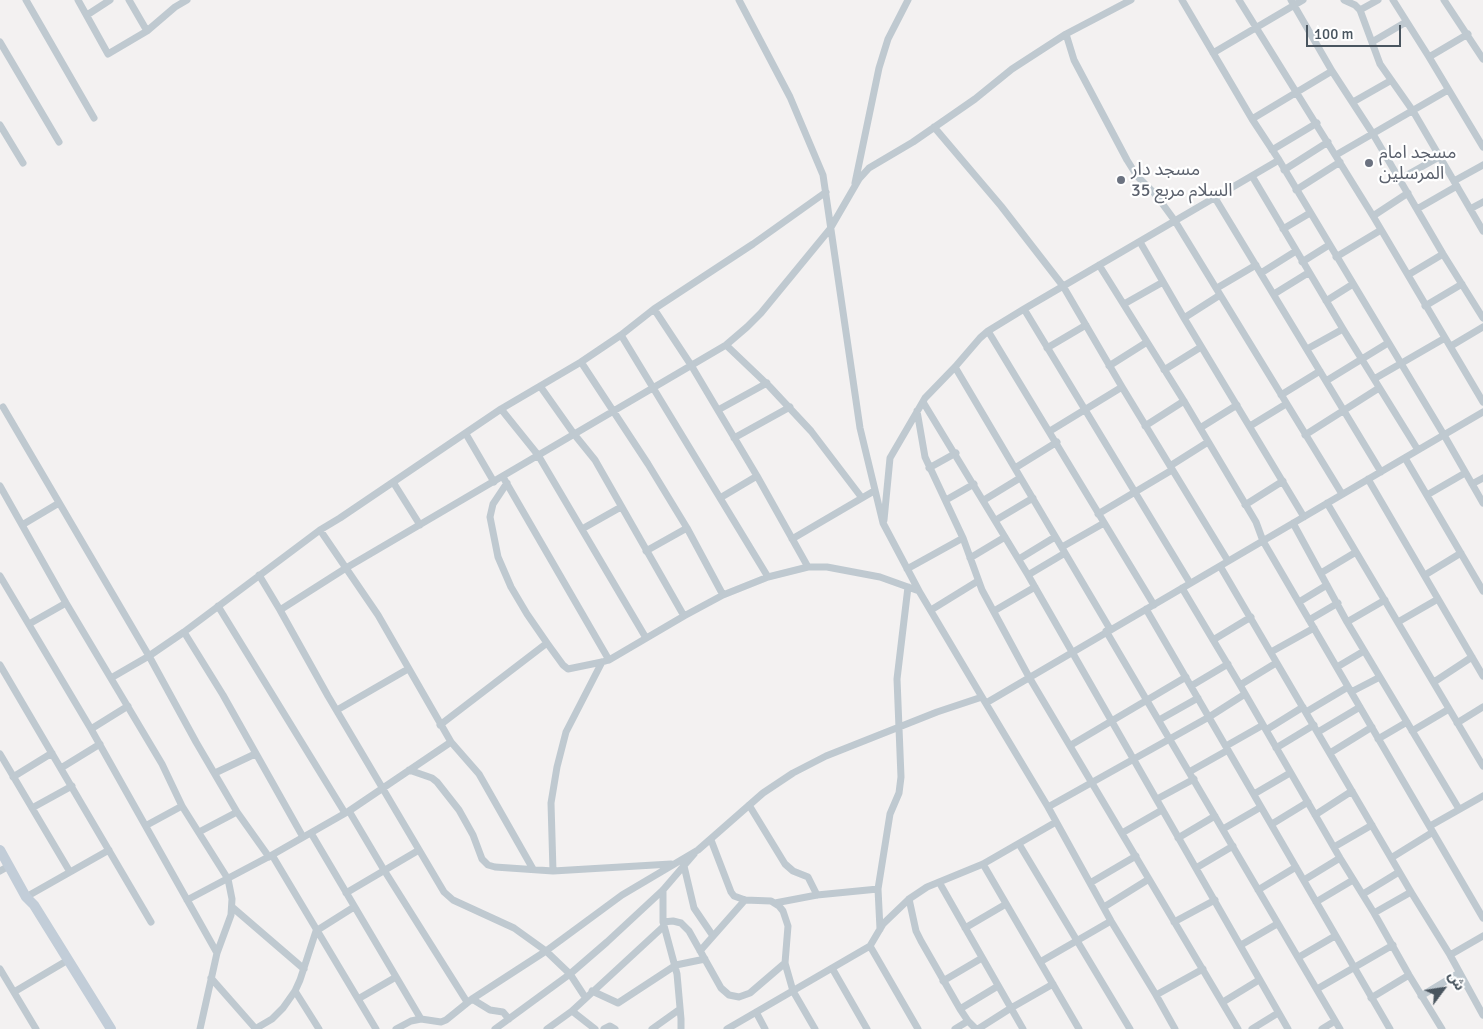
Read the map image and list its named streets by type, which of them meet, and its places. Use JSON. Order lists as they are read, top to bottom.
{
  "places": ["مسجد امام المرسلين", "مسجد دار السلام مربع 35"],
  "scale_bar": "100 m",
  "north": "top right"
}
